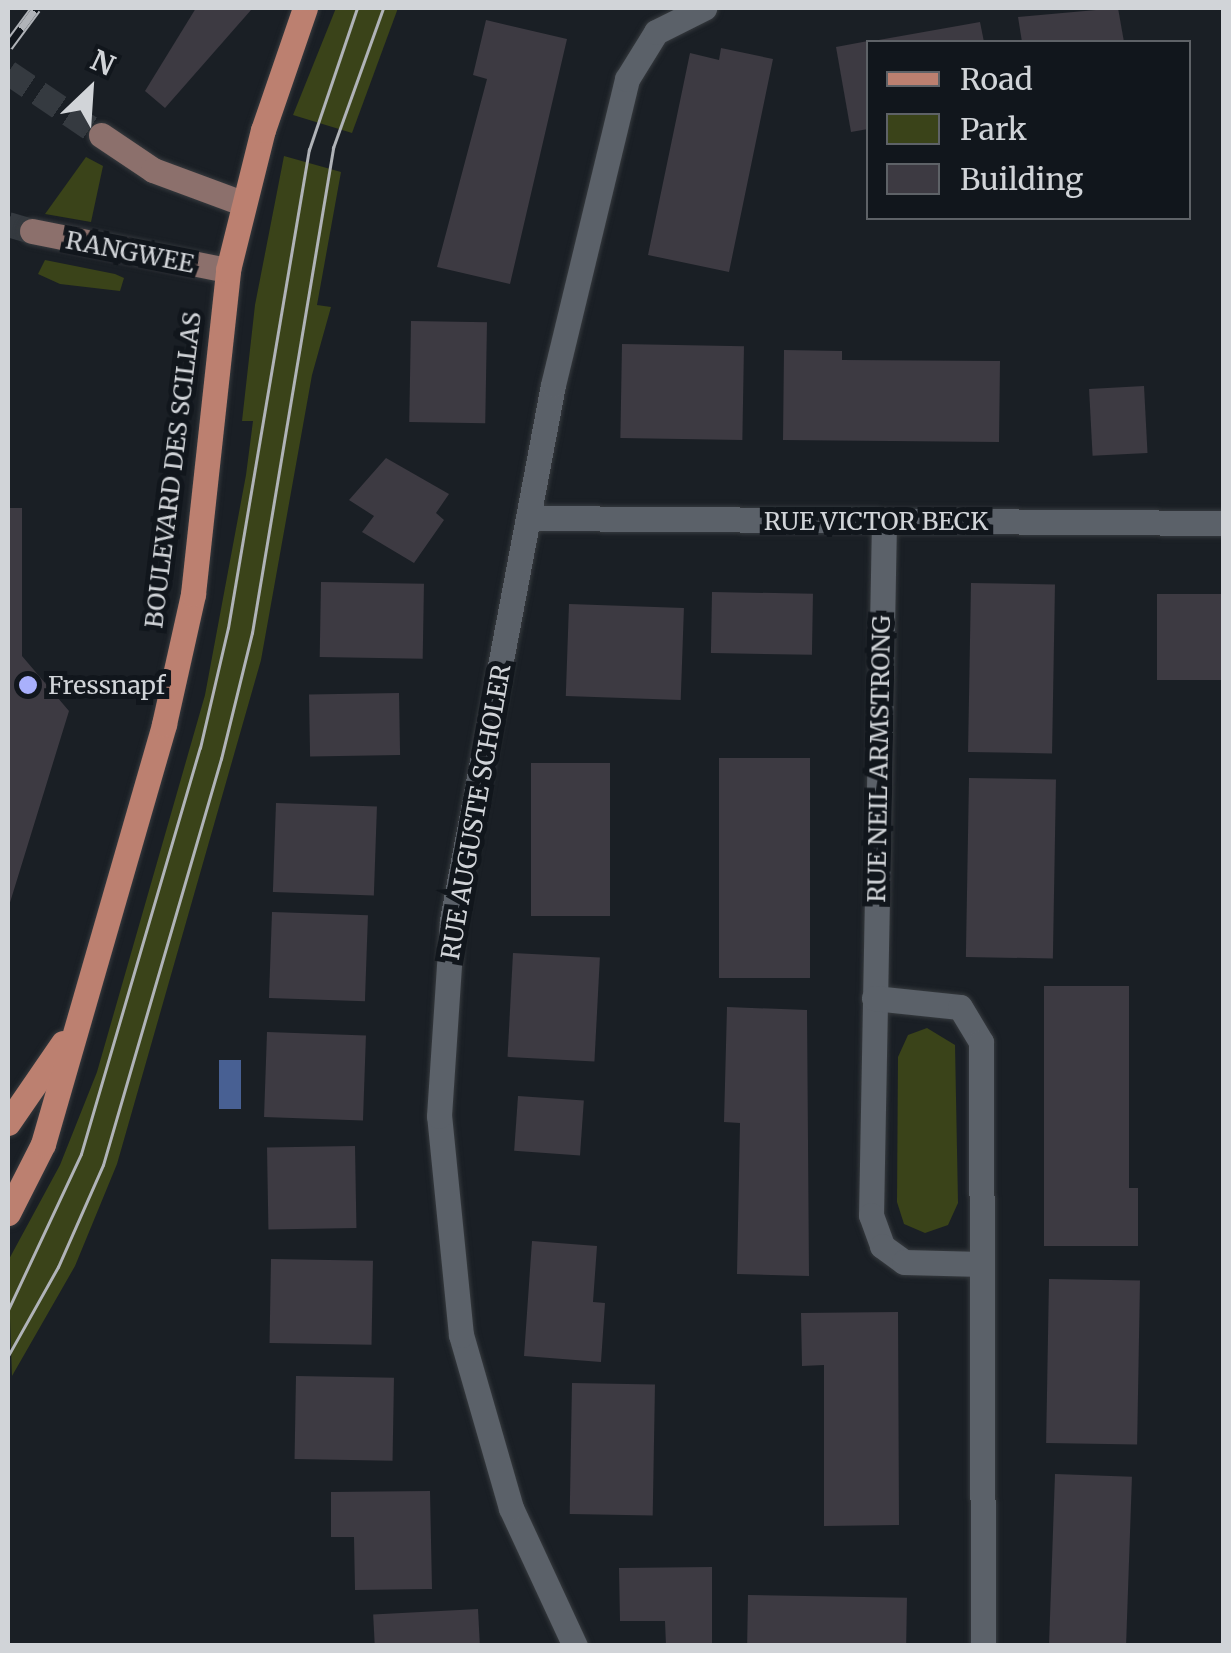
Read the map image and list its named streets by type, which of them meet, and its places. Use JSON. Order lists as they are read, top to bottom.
{
  "streets": {
    "main road": ["RANGWEE", "BOULEVARD DES SCILLAS"],
    "street": ["RUE VICTOR BECK", "RUE NEIL ARMSTRONG", "RUE AUGUSTE SCHOLER"]
  },
  "crossings": [
    ["RANGWEE", "BOULEVARD DES SCILLAS"],
    ["RUE VICTOR BECK", "RUE NEIL ARMSTRONG"],
    ["RUE VICTOR BECK", "RUE AUGUSTE SCHOLER"]
  ],
  "places": ["Fressnapf"],
  "legend": ["Road", "Park", "Building"],
  "north": "top right"
}
